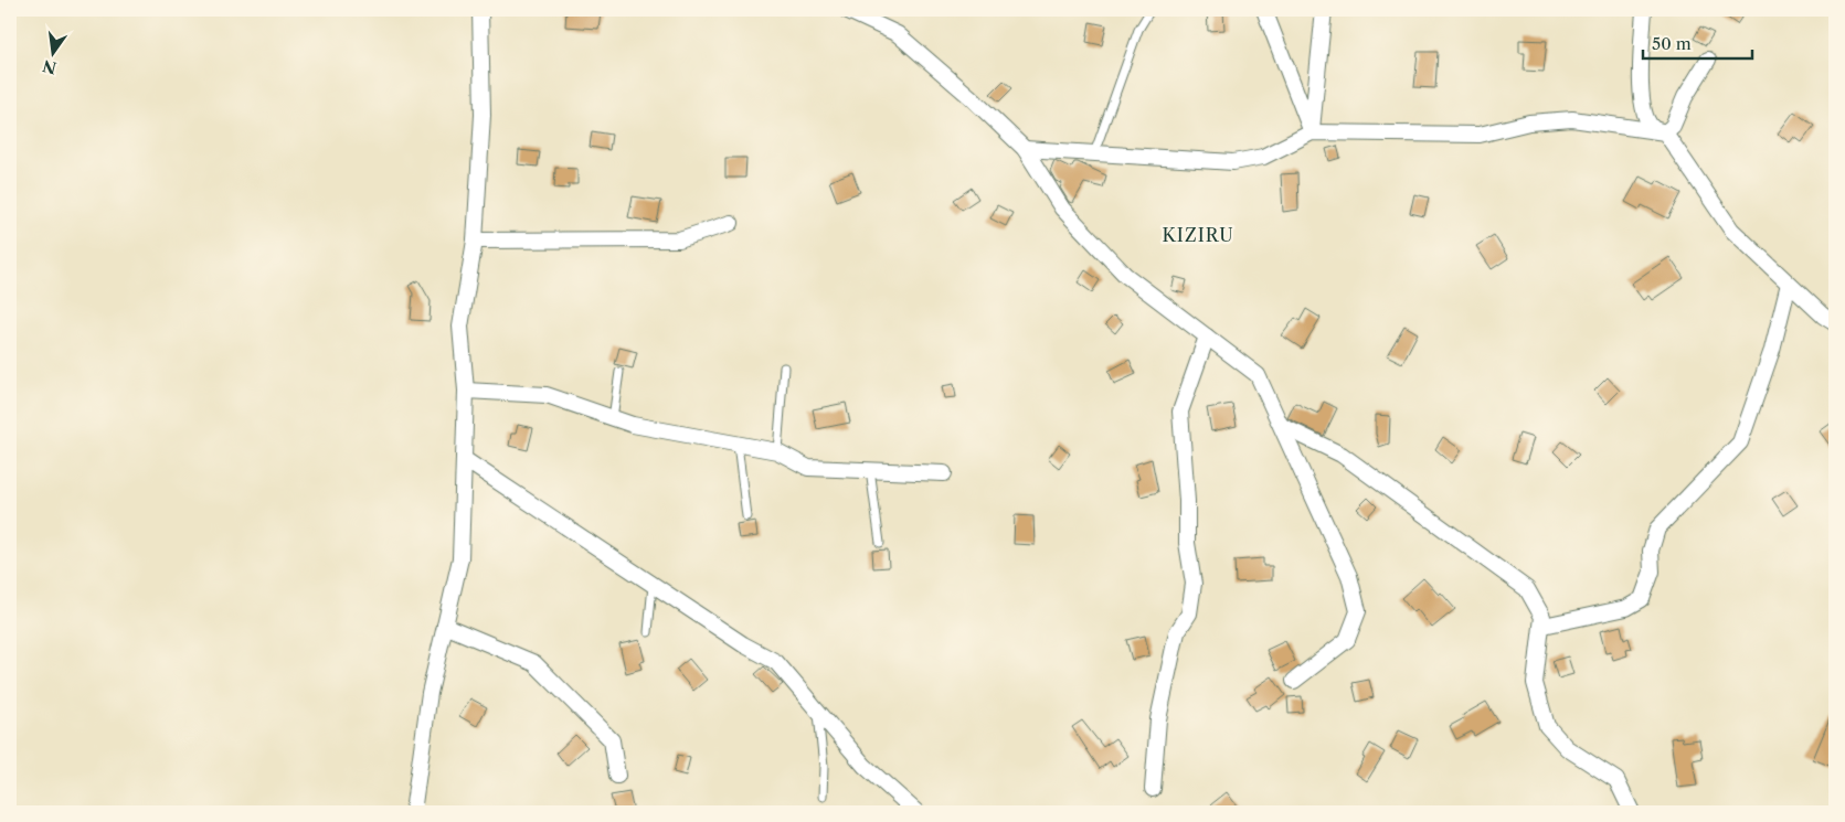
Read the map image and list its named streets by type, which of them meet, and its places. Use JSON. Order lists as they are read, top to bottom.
{
  "districts": ["KIZIRU"],
  "scale_bar": "50 m",
  "north": "bottom"
}
